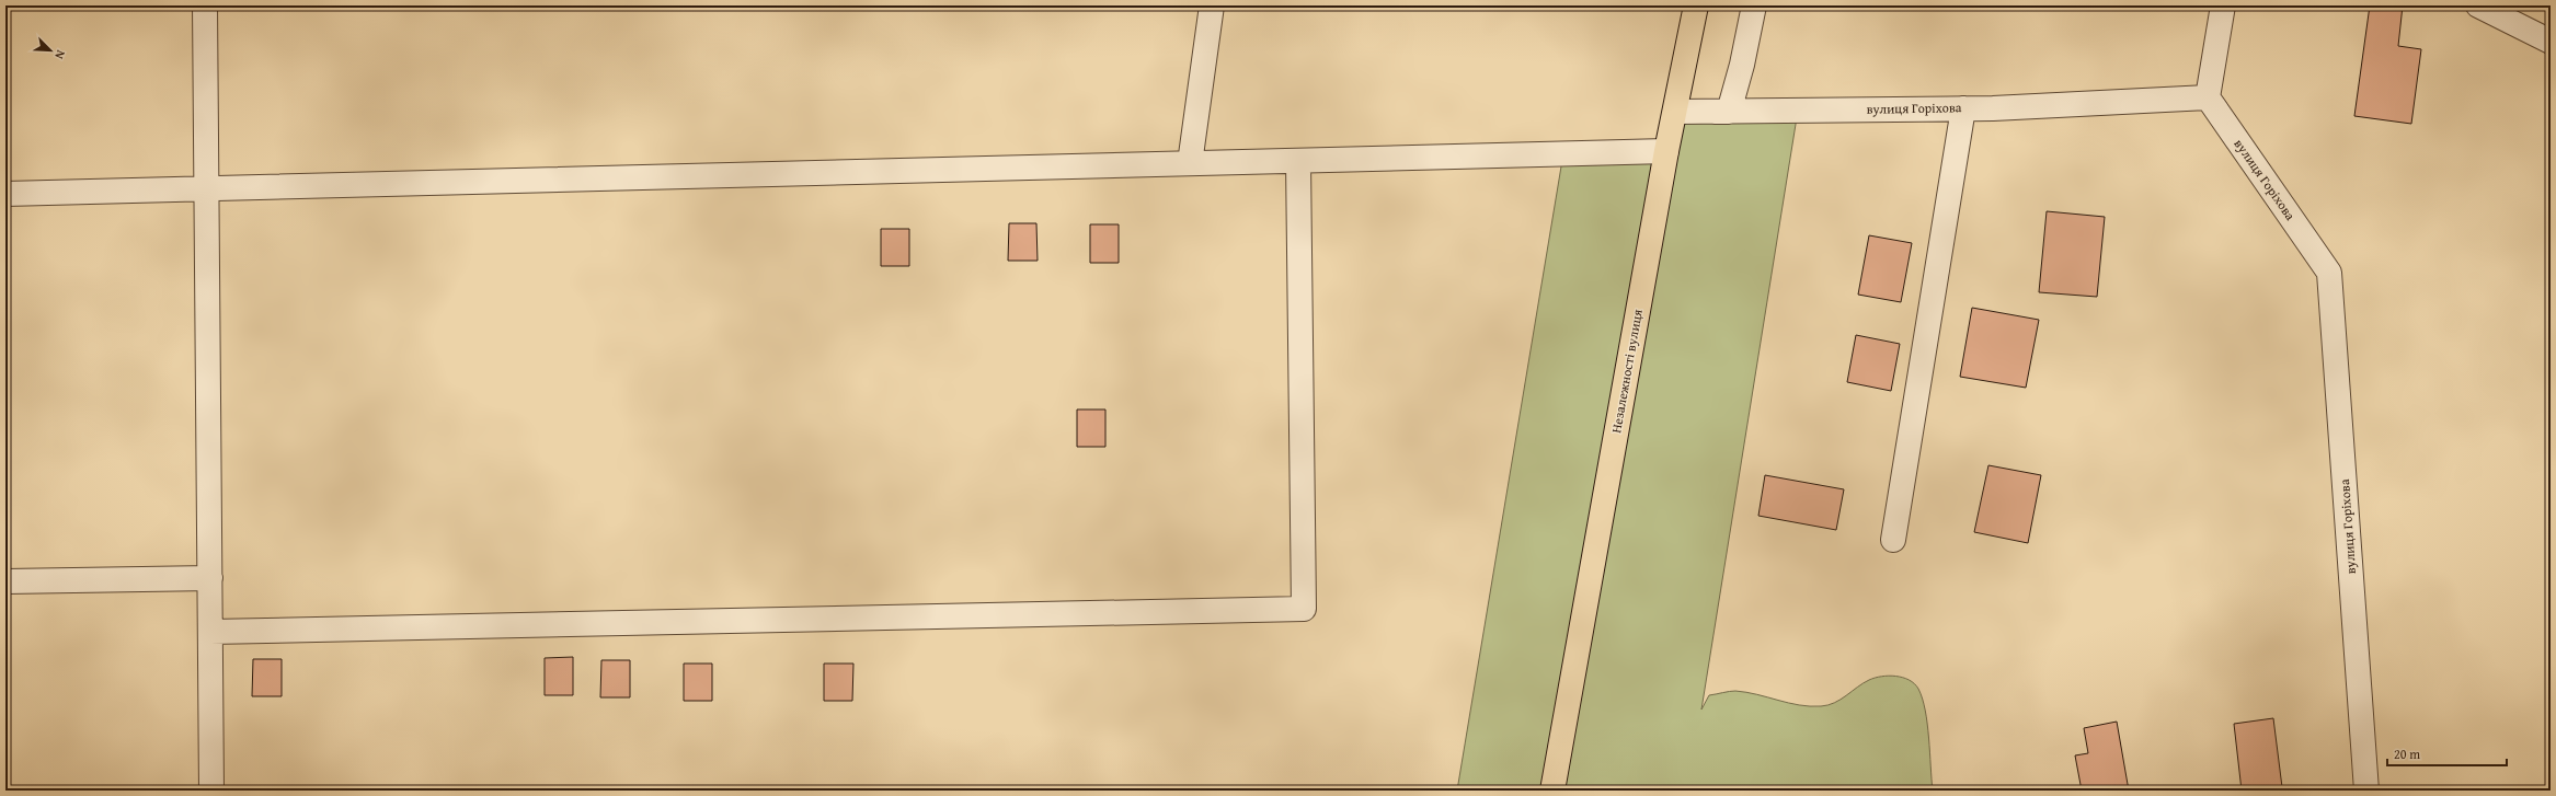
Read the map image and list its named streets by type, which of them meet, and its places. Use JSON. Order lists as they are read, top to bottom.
{
  "streets": {
    "street": ["вулиця Горіхова", "Незалежності вулиця"]
  },
  "scale_bar": "20 m",
  "north": "bottom right"
}
